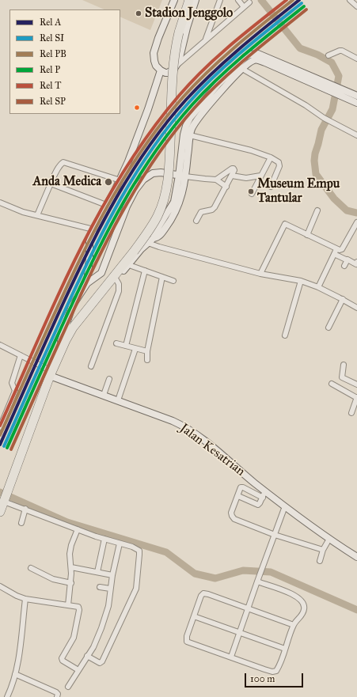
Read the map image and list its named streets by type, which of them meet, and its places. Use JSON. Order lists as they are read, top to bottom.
{
  "streets": {
    "street": ["Jalan Kesatrian"]
  },
  "places": ["Stadion Jenggolo", "Anda Medica", "Museum Empu Tantular"],
  "lines": [
    "rail line A",
    "rail line PB",
    "rail line T",
    "rail line SI",
    "rail line P",
    "rail line SP"
  ],
  "legend": [
    "Rel A",
    "Rel SI",
    "Rel PB",
    "Rel P",
    "Rel T",
    "Rel SP"
  ],
  "scale_bar": "100 m"
}
